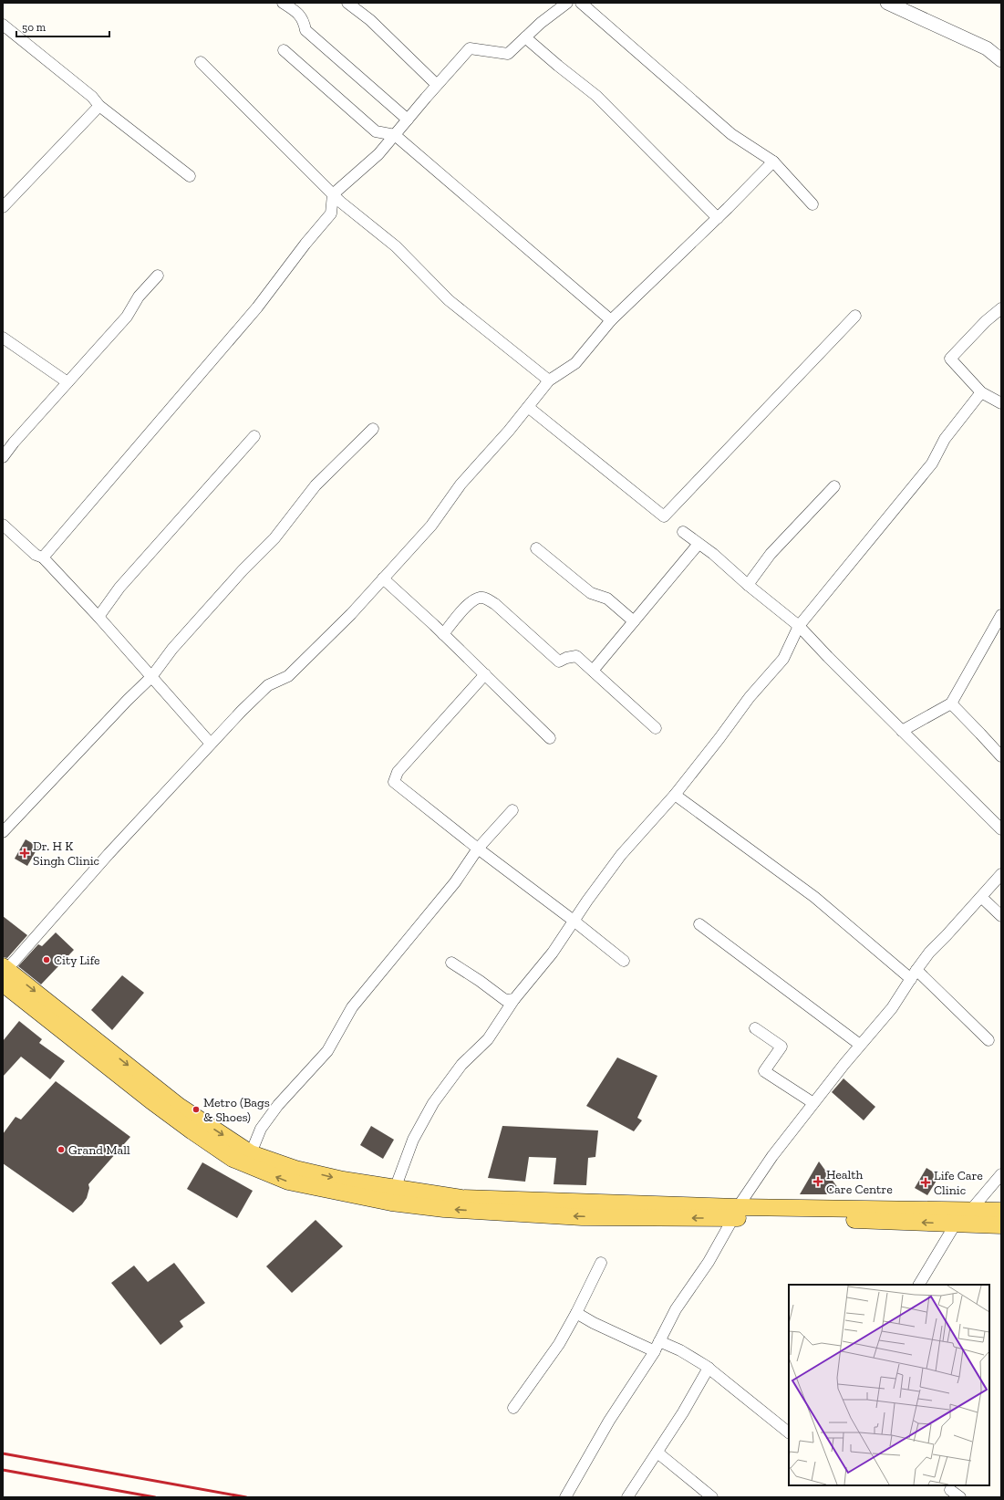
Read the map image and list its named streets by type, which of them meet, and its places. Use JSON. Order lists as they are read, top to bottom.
{
  "places": {
    "health": ["Dr. H K Singh Clinic", "Health Care Centre", "Life Care Clinic"],
    "other": ["City Life", "Metro (Bags & Shoes)", "Grand Mall"]
  },
  "scale_bar": "50 m"
}
